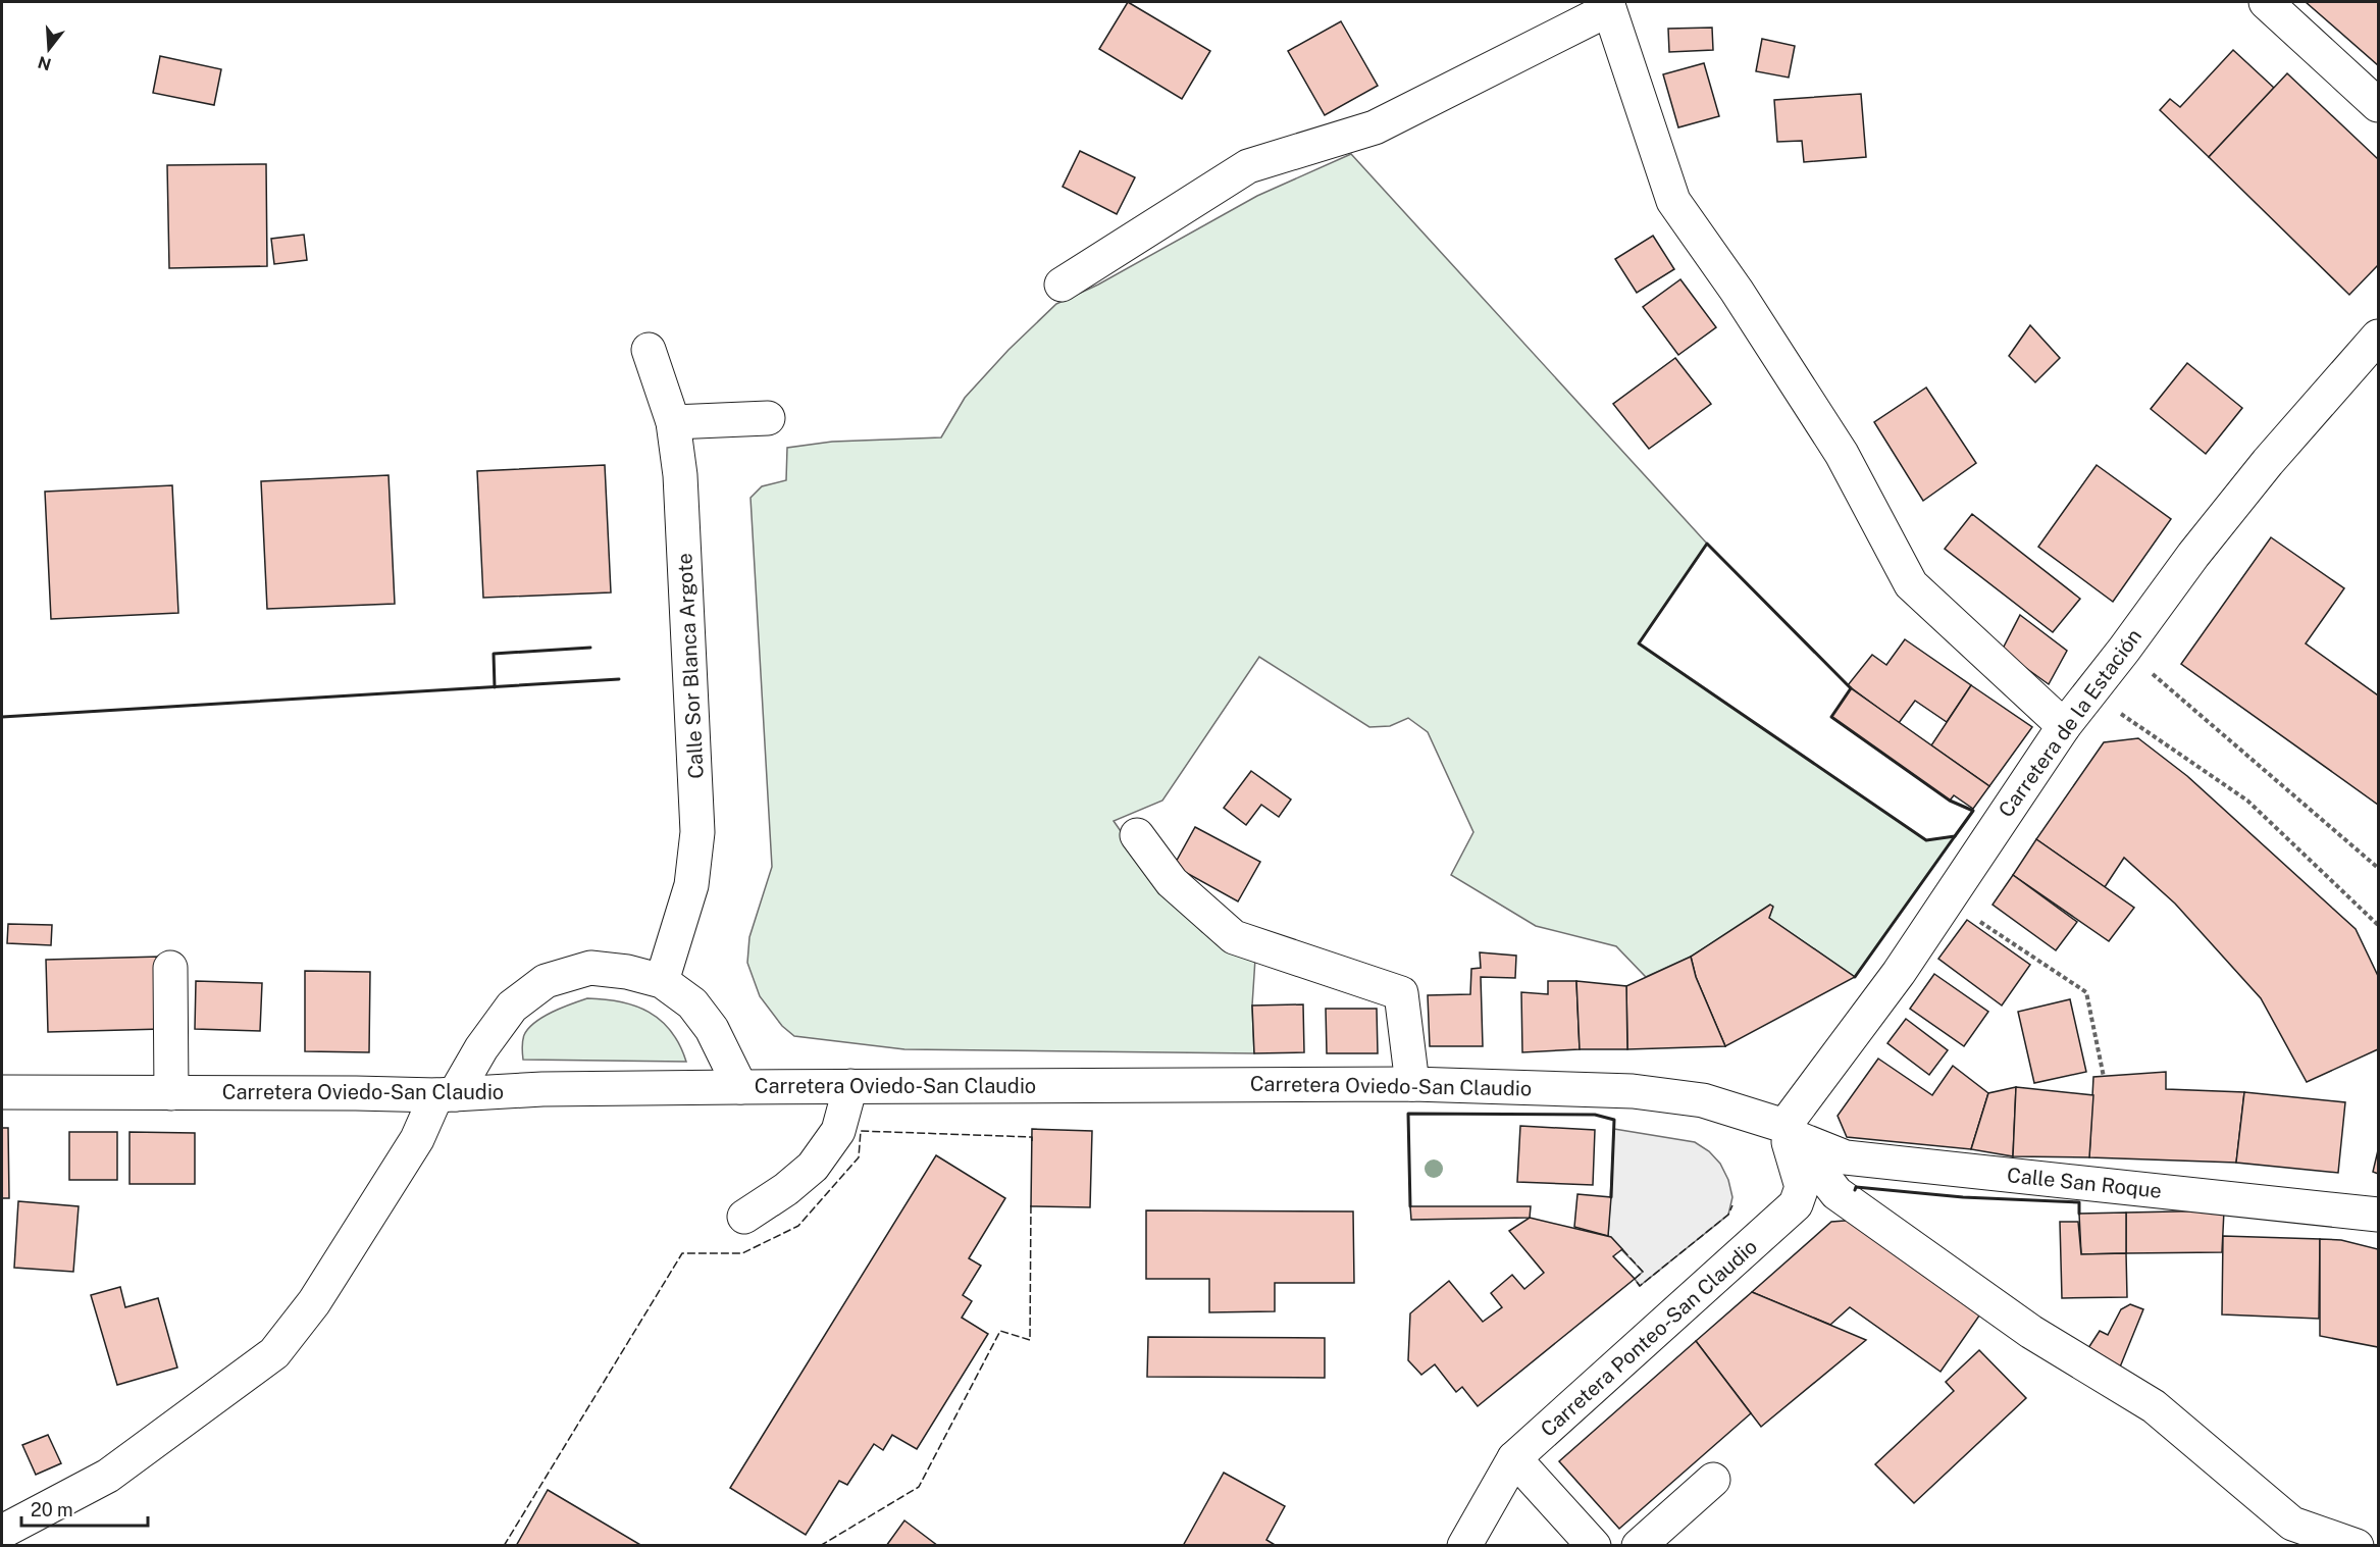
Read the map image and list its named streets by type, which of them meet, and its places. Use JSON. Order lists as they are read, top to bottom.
{
  "streets": {
    "street": [
      "Calle Sor Blanca Argote",
      "Carretera de la Estación",
      "Carretera Oviedo-San Claudio",
      "Calle San Roque",
      "Carretera Ponteo-San Claudio"
    ]
  },
  "crossings": [
    ["Carretera de la Estación", "Carretera Oviedo-San Claudio"],
    ["Carretera de la Estación", "Calle San Roque"],
    ["Carretera de la Estación", "Carretera Ponteo-San Claudio"],
    ["Carretera Oviedo-San Claudio", "Calle San Roque"],
    ["Carretera Oviedo-San Claudio", "Carretera Ponteo-San Claudio"],
    ["Calle San Roque", "Carretera Ponteo-San Claudio"]
  ],
  "scale_bar": "20 m",
  "north": "bottom"
}
